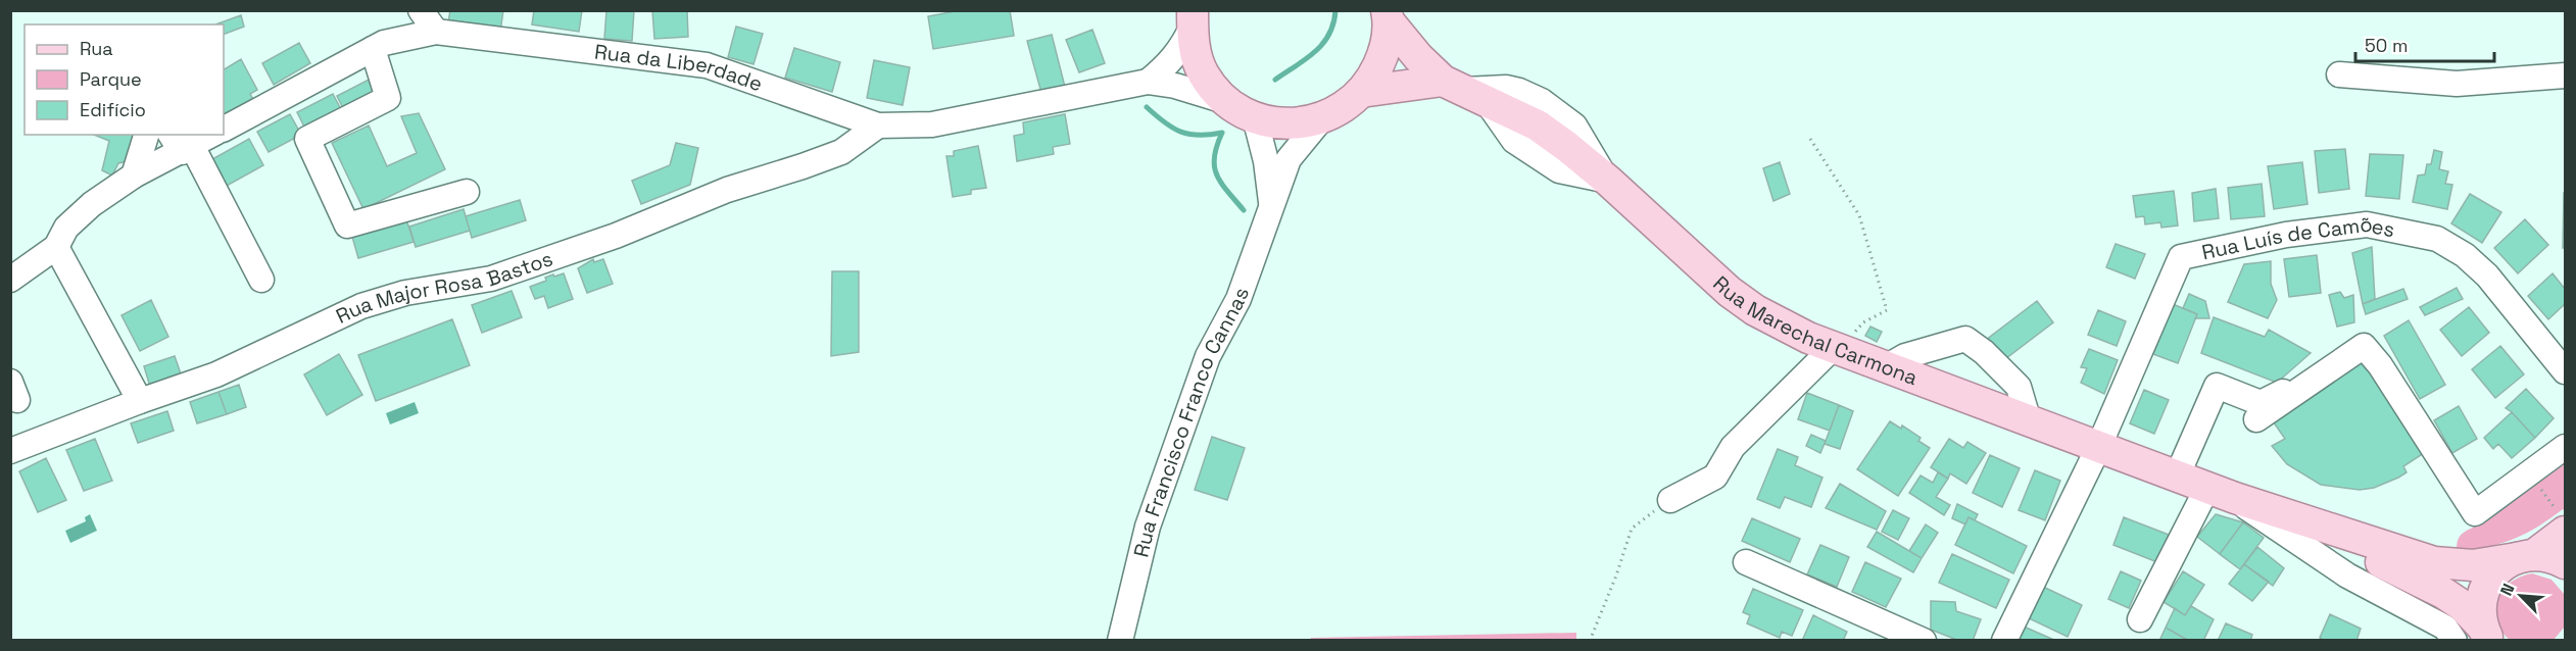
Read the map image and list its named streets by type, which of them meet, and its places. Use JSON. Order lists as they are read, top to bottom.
{
  "streets": {
    "main road": ["Rua Marechal Carmona"],
    "street": [
      "Rua da Liberdade",
      "Rua Luís de Camões",
      "Rua Major Rosa Bastos",
      "Rua Francisco Franco Cannas"
    ]
  },
  "crossings": [
    ["Rua da Liberdade", "Rua Major Rosa Bastos"],
    ["Rua Luís de Camões", "Rua Marechal Carmona"]
  ],
  "legend": ["Rua", "Parque", "Edifício"],
  "scale_bar": "50 m",
  "north": "top left"
}
